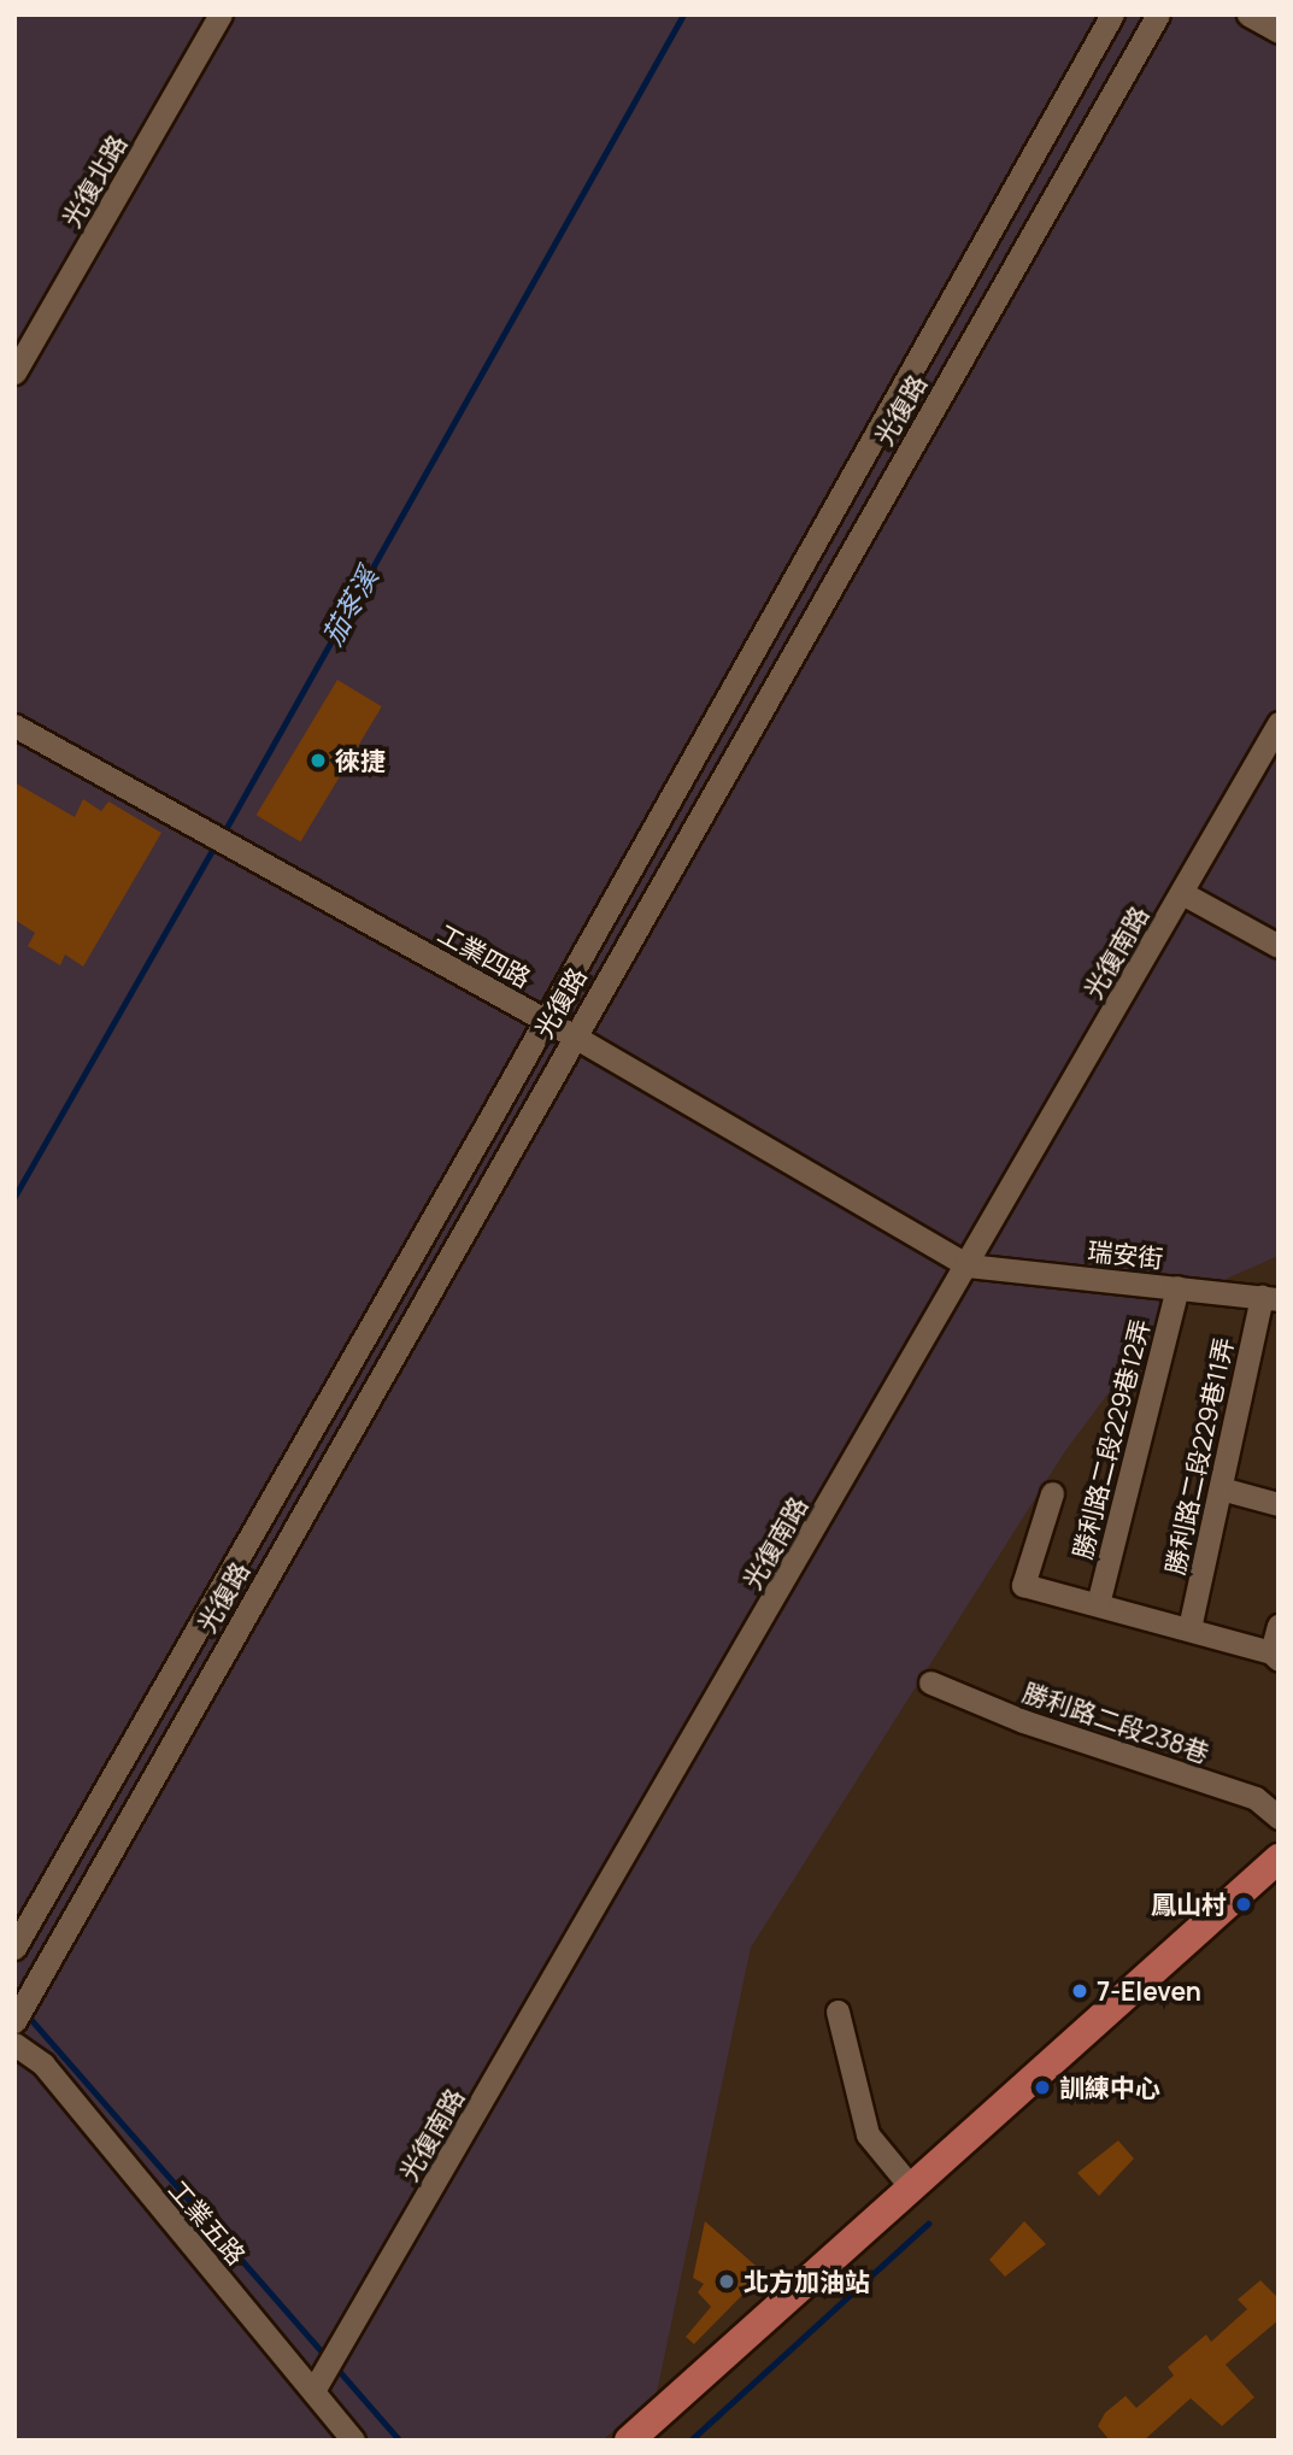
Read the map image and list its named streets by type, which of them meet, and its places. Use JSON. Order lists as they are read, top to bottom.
{
  "streets": {
    "street": [
      "光復北路",
      "光復路",
      "光復南路",
      "工業四路",
      "瑞安街",
      "勝利路二段229巷12弄",
      "勝利路二段229巷11弄",
      "勝利路二段238巷",
      "工業五路"
    ]
  },
  "crossings": [
    ["光復路", "工業四路"],
    ["光復南路", "工業四路"],
    ["光復南路", "瑞安街"],
    ["光復南路", "工業五路"],
    ["工業四路", "瑞安街"],
    ["瑞安街", "勝利路二段229巷12弄"],
    ["瑞安街", "勝利路二段229巷11弄"]
  ],
  "water": ["茄苳溪"],
  "places": [
    "徠捷",
    "鳳山村",
    "7-Eleven",
    "訓練中心",
    "北方加油站"
  ]
}
